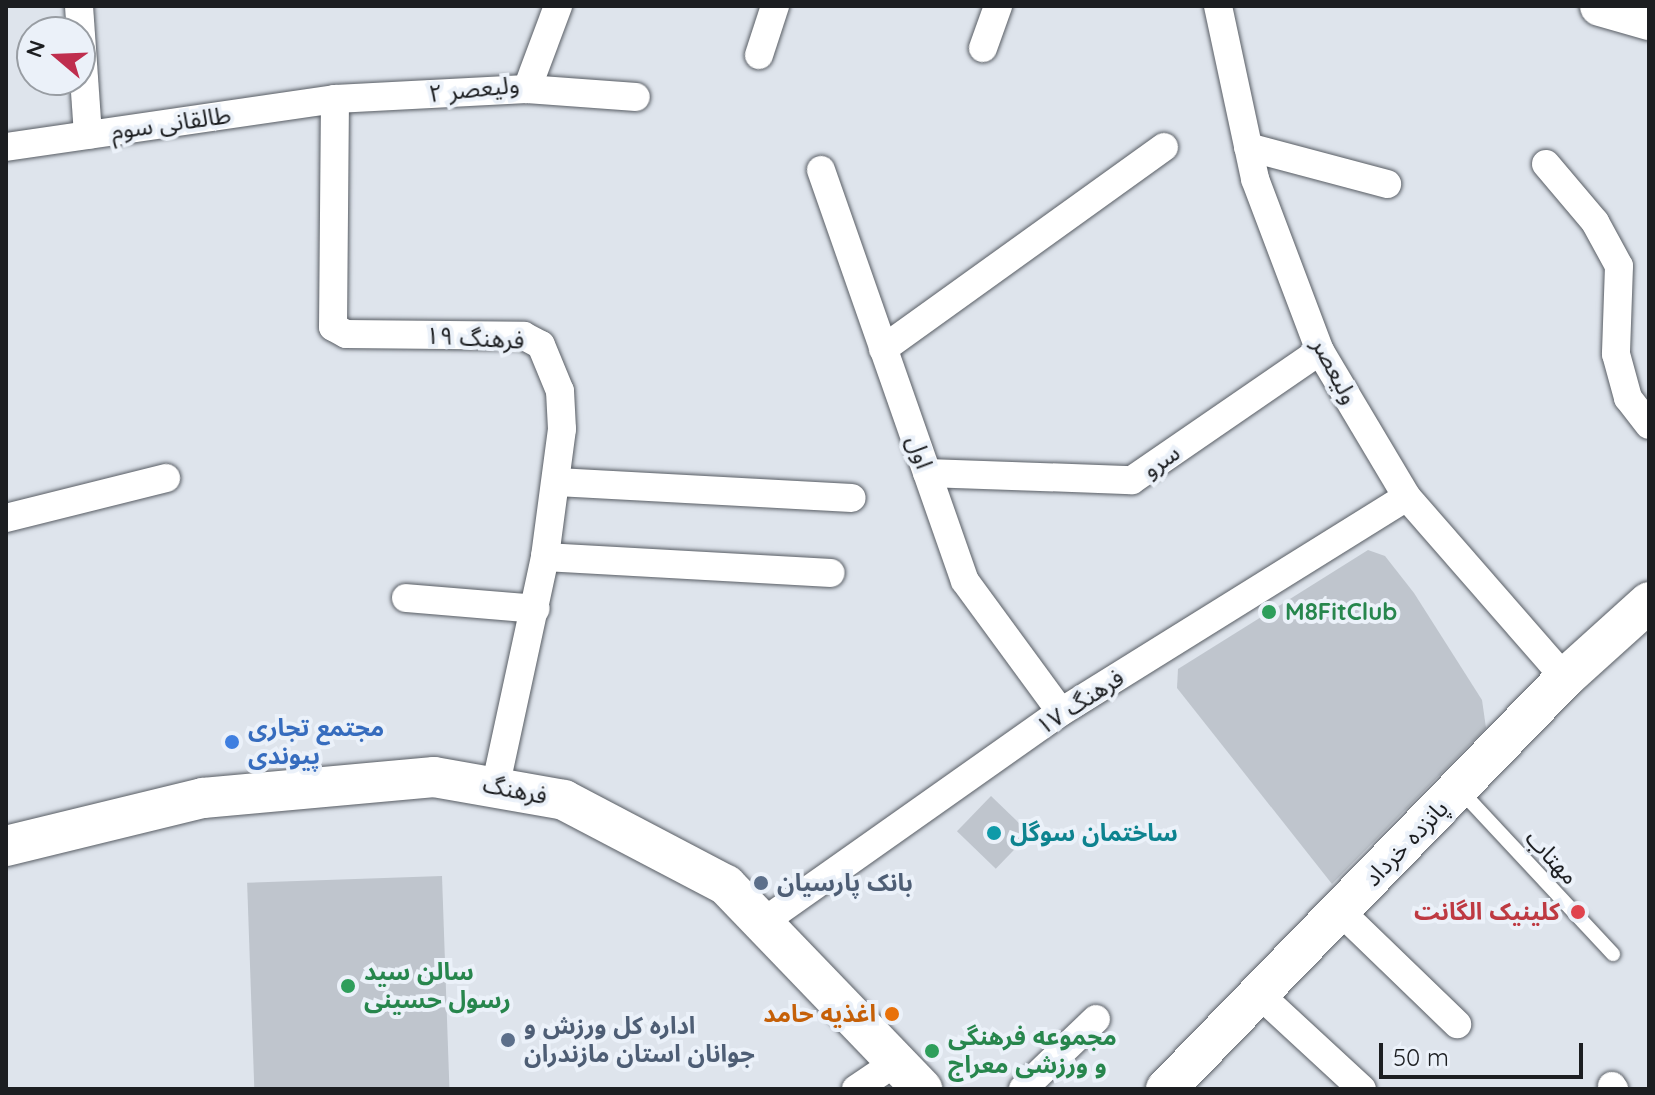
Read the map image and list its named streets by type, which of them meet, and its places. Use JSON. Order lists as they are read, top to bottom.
{
  "streets": {
    "main road": ["فرهنگ", "پانزده خرداد"],
    "street": [
      "ولیعصر ٢",
      "طالقانی سوم",
      "فرهنگ ۱۹",
      "ولیعصر",
      "اول",
      "سرو",
      "فرهنگ ۱۷"
    ],
    "lane": ["مهتاب"]
  },
  "crossings": [
    ["ولیعصر ٢", "طالقانی سوم"],
    ["ولیعصر ٢", "فرهنگ ۱۹"],
    ["طالقانی سوم", "فرهنگ ۱۹"],
    ["فرهنگ ۱۹", "فرهنگ"],
    ["ولیعصر", "سرو"],
    ["ولیعصر", "فرهنگ ۱۷"],
    ["ولیعصر", "پانزده خرداد"],
    ["اول", "سرو"],
    ["اول", "فرهنگ ۱۷"],
    ["فرهنگ ۱۷", "فرهنگ"],
    ["پانزده خرداد", "مهتاب"]
  ],
  "places": [
    "M8FitClub",
    "مجتمع تجاری پیوندی",
    "ساختمان سوگل",
    "بانک پارسیان",
    "کلینیک الگانت",
    "سالن سید رسول حسینی",
    "اغذیه حامد",
    "اداره کل ورزش و جوانان استان مازندران",
    "مجموعه فرهنگی و ورزشی معراج"
  ],
  "scale_bar": "50 m",
  "north": "left"
}
